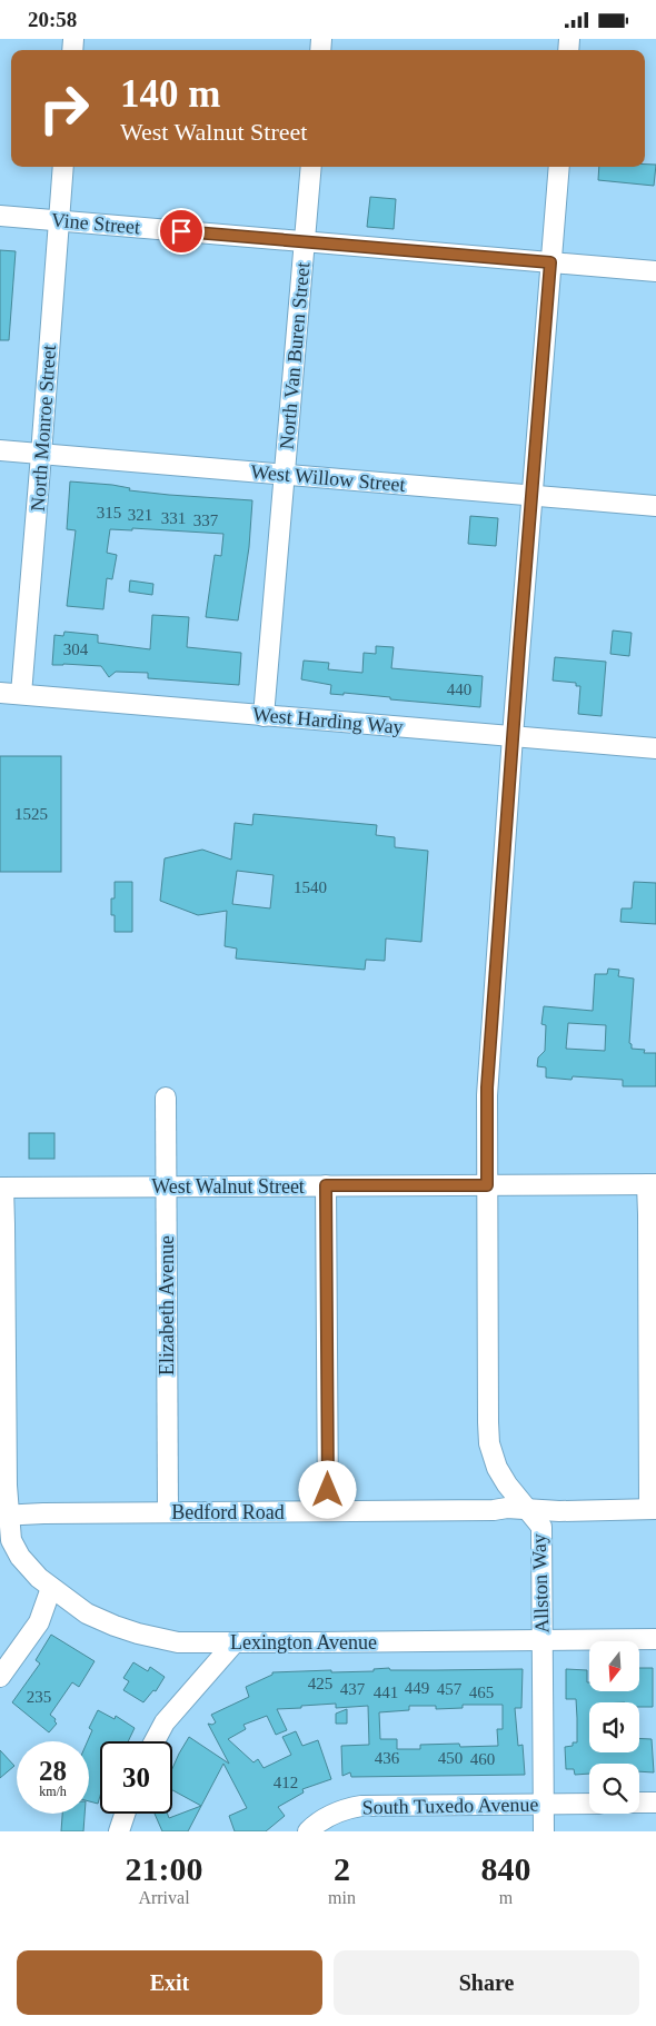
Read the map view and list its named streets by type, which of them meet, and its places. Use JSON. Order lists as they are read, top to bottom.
{
  "streets": {
    "street": [
      "Vine Street",
      "North Van Buren Street",
      "North Monroe Street",
      "West Willow Street",
      "West Harding Way",
      "West Walnut Street",
      "Elizabeth Avenue",
      "Bedford Road",
      "Allston Way",
      "Lexington Avenue",
      "South Tuxedo Avenue"
    ]
  },
  "crossings": [
    ["Vine Street", "North Van Buren Street"],
    ["Vine Street", "North Monroe Street"],
    ["Vine Street", "Allston Way"],
    ["North Van Buren Street", "West Willow Street"],
    ["North Van Buren Street", "West Harding Way"],
    ["North Monroe Street", "West Willow Street"],
    ["North Monroe Street", "West Harding Way"],
    ["West Willow Street", "Allston Way"],
    ["West Harding Way", "Allston Way"],
    ["West Walnut Street", "Elizabeth Avenue"],
    ["West Walnut Street", "Allston Way"],
    ["West Walnut Street", "Lexington Avenue"],
    ["Elizabeth Avenue", "Bedford Road"],
    ["Bedford Road", "Allston Way"],
    ["Bedford Road", "Lexington Avenue"],
    ["Allston Way", "Lexington Avenue"],
    ["Allston Way", "South Tuxedo Avenue"]
  ],
  "house_numbers": [
    "315",
    "321",
    "331",
    "337",
    "304",
    "440",
    "1525",
    "1540",
    "425",
    "449",
    "437",
    "457",
    "441",
    "465",
    "235",
    "436",
    "450",
    "460",
    "412"
  ],
  "north": "bottom",
  "page": {
    "status": "20:58",
    "turn": ["140 m", "West Walnut Street"],
    "speed": "28 km/h",
    "limit": "30",
    "eta": [
      "21:00",
      "Arrival",
      "2",
      "min",
      "840",
      "m"
    ],
    "buttons": ["Exit", "Share"]
  }
}
